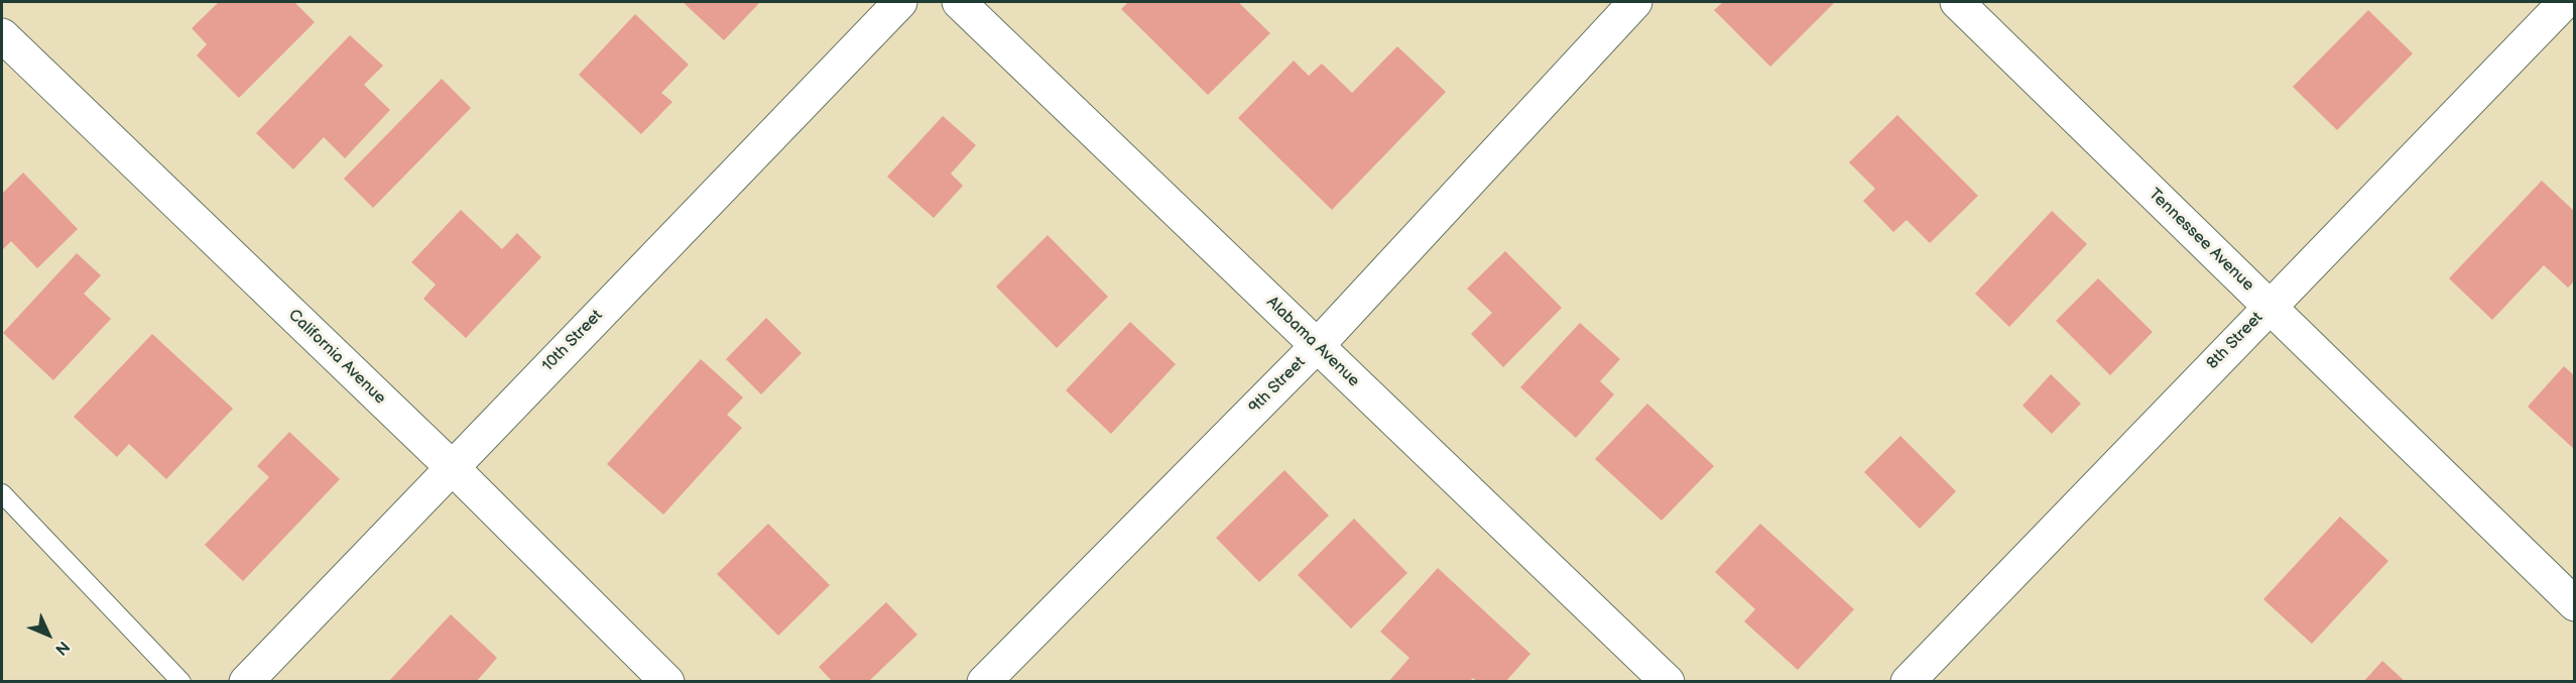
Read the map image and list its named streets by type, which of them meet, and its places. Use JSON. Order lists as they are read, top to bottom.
{
  "streets": {
    "street": [
      "Tennessee Avenue",
      "10th Street",
      "8th Street",
      "Alabama Avenue",
      "California Avenue",
      "9th Street"
    ]
  },
  "crossings": [
    ["Tennessee Avenue", "8th Street"],
    ["10th Street", "California Avenue"],
    ["Alabama Avenue", "9th Street"]
  ],
  "north": "bottom right"
}
